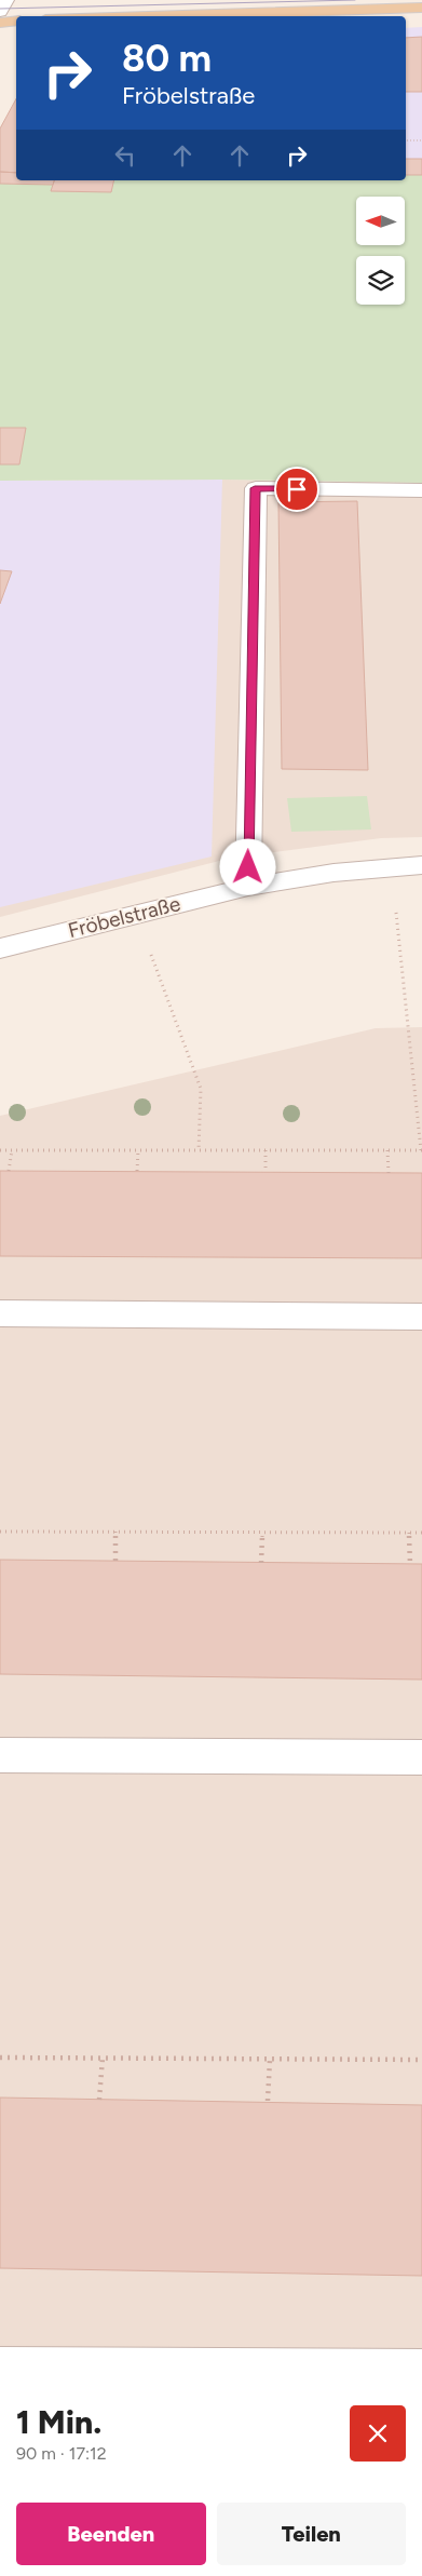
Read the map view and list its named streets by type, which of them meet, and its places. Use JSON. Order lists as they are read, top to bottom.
{
  "streets": {
    "street": ["Fröbelstraße"]
  },
  "north": "left",
  "page": {
    "turn": ["80 m", "Fröbelstraße"],
    "heading": ["1 Min.", "90 m · 17:12"],
    "buttons": ["Beenden", "Teilen"]
  }
}
